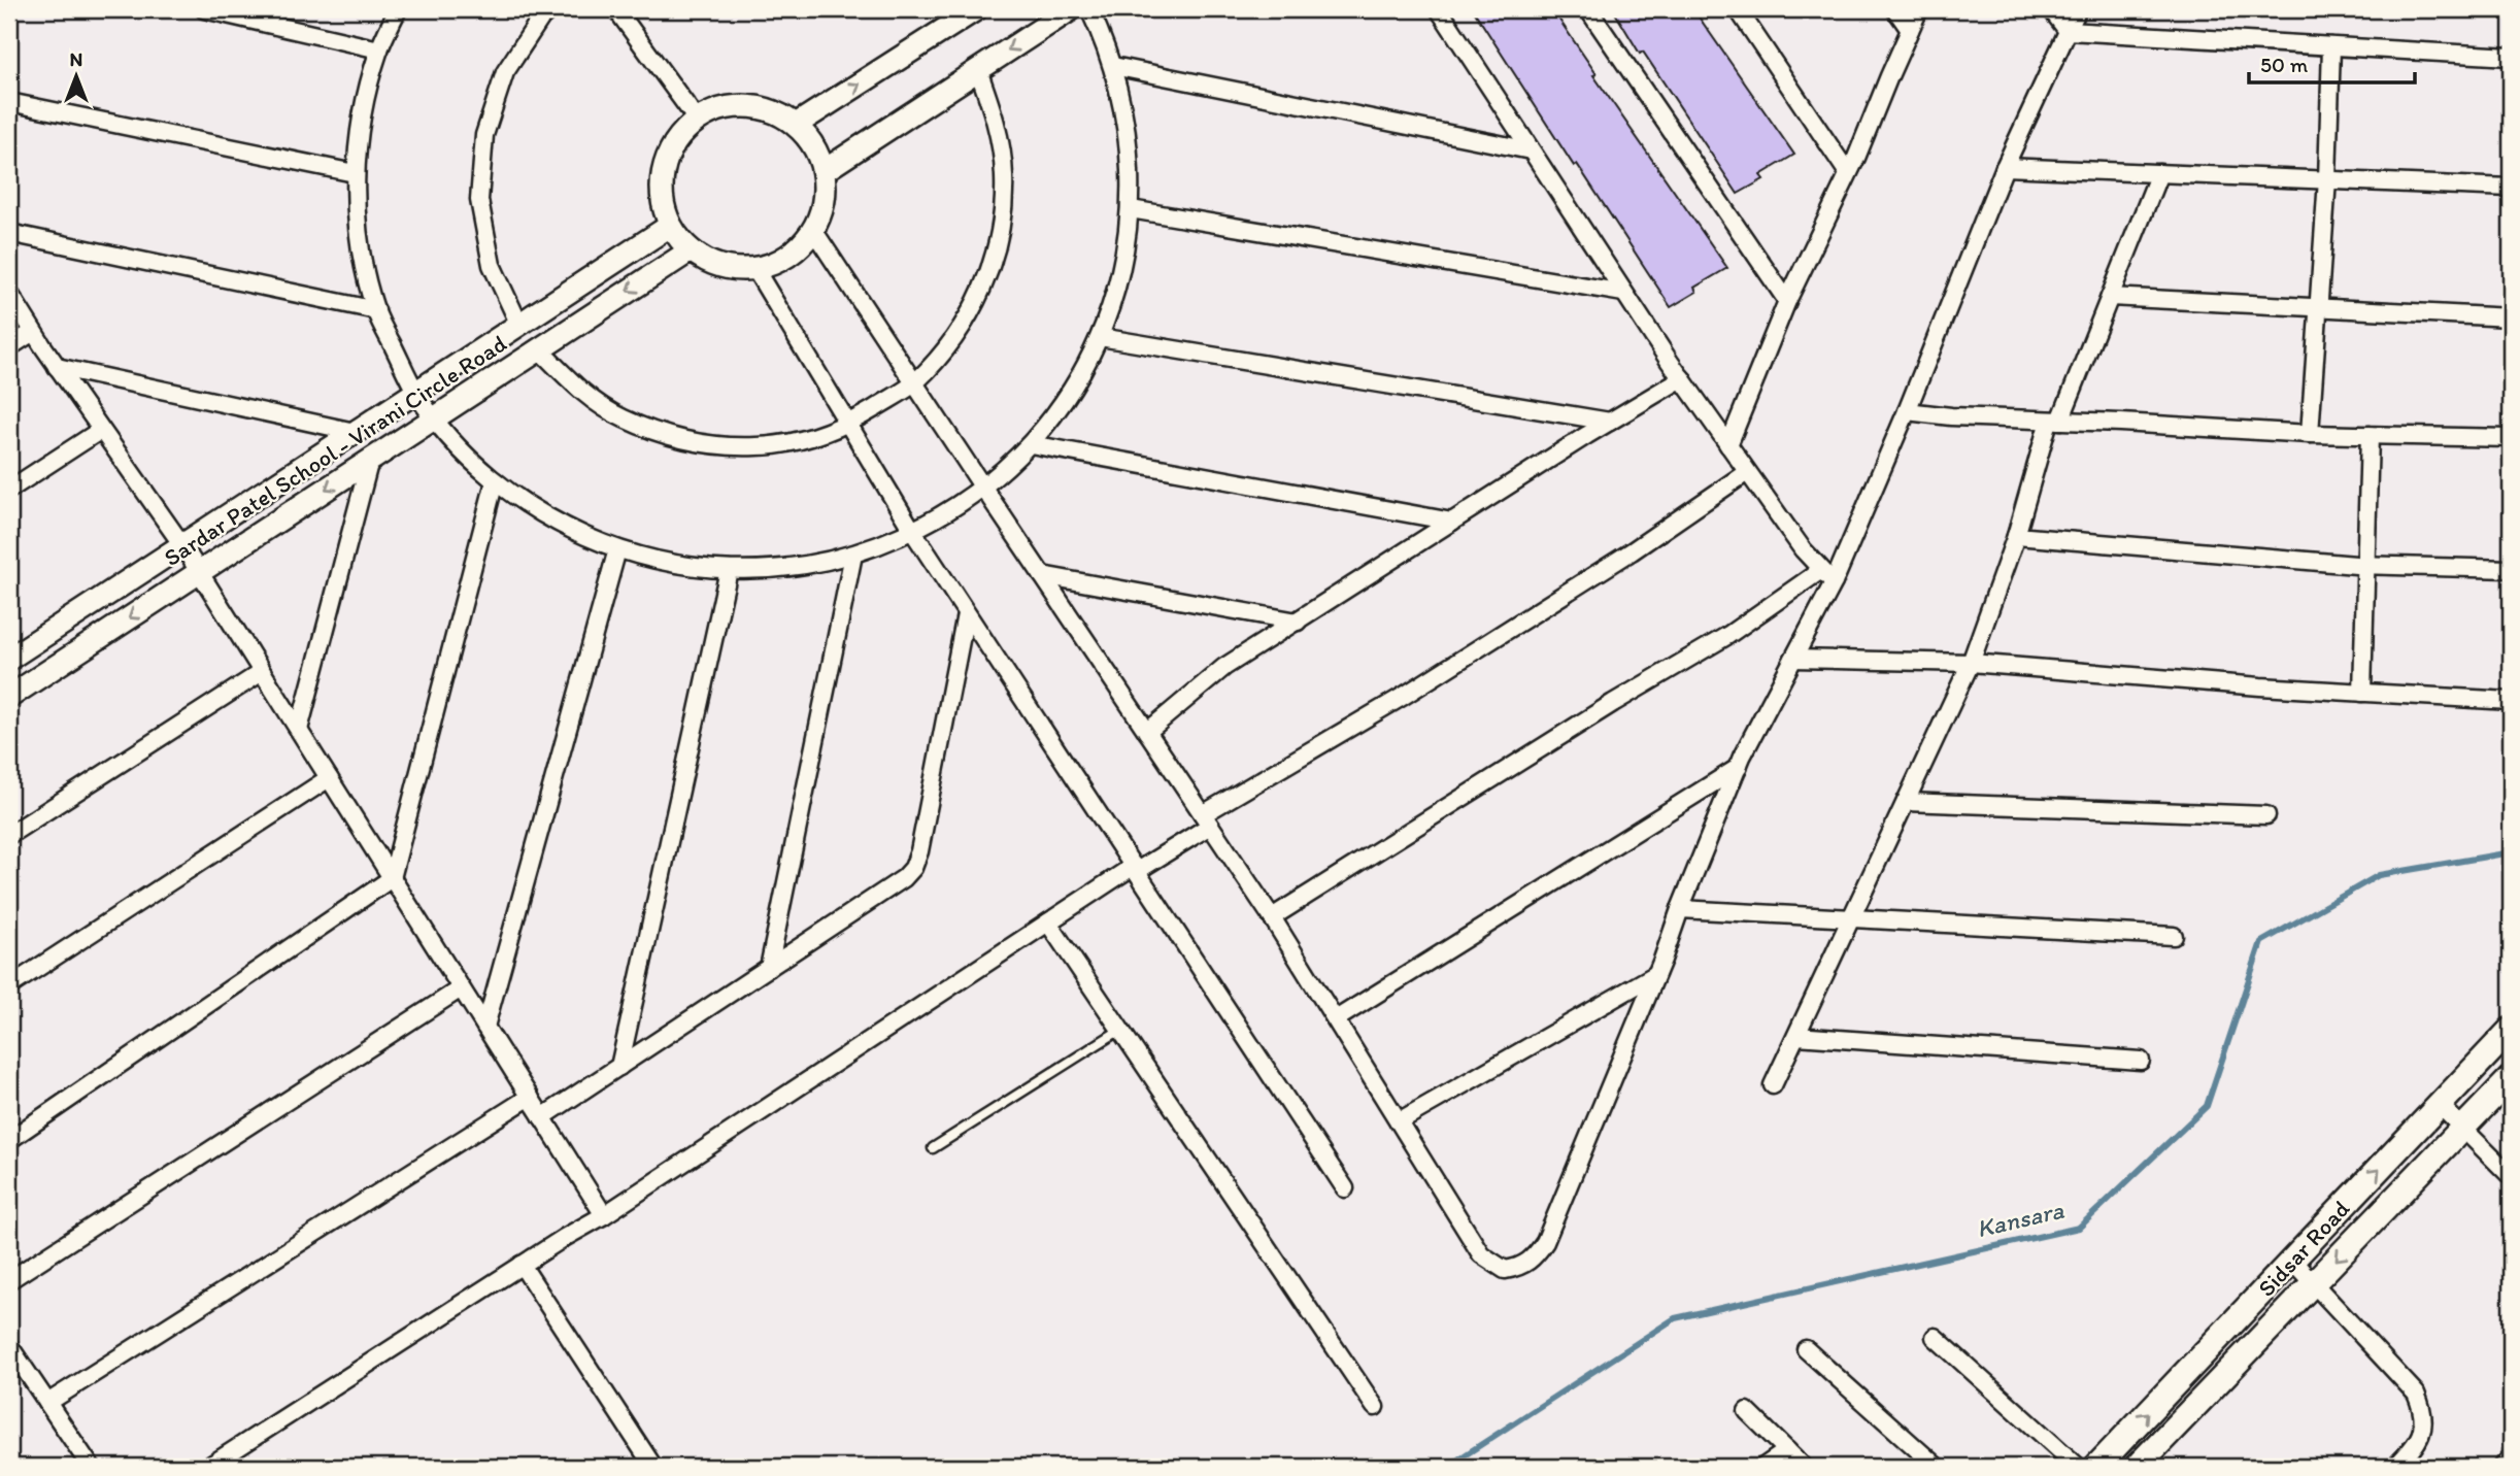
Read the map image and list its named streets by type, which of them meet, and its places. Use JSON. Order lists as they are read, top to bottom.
{
  "streets": {
    "main road": ["Sidsar Road"],
    "street": ["Sardar Patel School - Virani Circle Road"]
  },
  "water": ["Kansara"],
  "scale_bar": "50 m",
  "north": "top"
}
